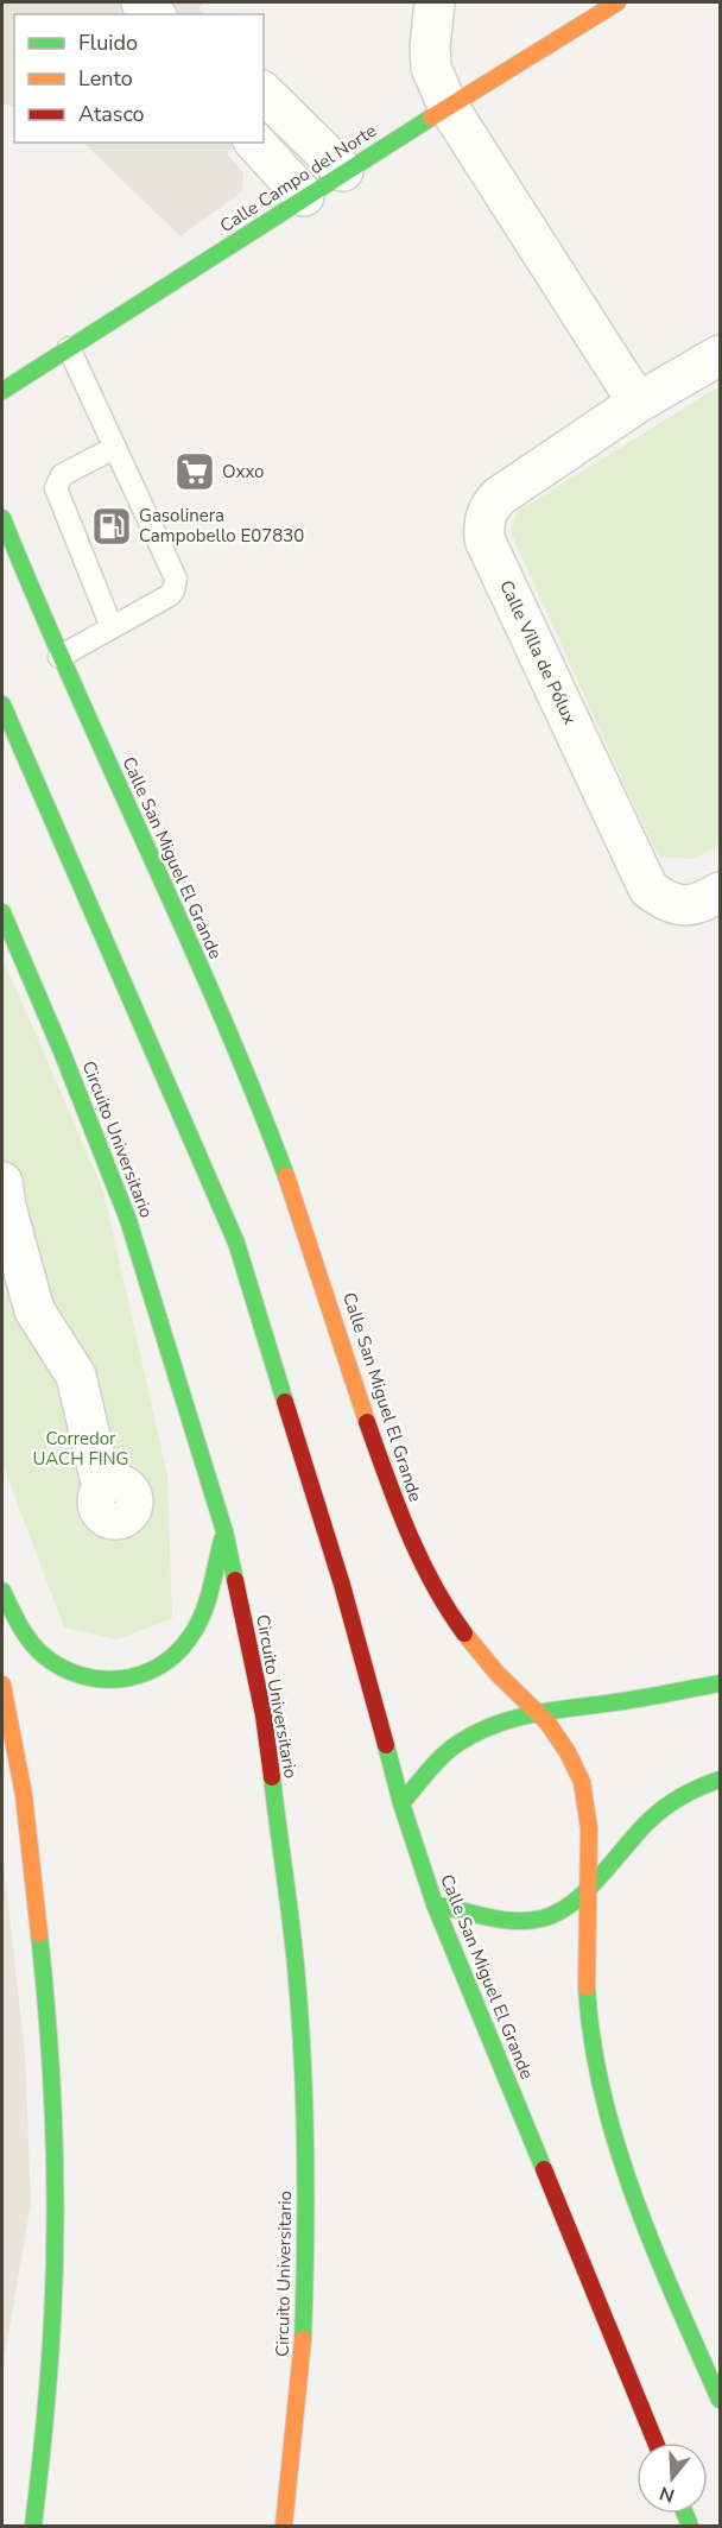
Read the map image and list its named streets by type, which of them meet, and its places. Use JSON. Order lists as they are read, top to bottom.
{
  "streets": {
    "street": [
      "Calle Campo del Norte",
      "Calle Villa de Pólux",
      "Calle San Miguel El Grande",
      "Circuito Universitario"
    ]
  },
  "parks": ["Corredor UACH FING"],
  "places": {
    "supermarket": ["Oxxo"],
    "fuel station": ["Gasolinera Campobello E07830"]
  },
  "legend": ["Fluido", "Lento", "Atasco"],
  "north": "bottom"
}
